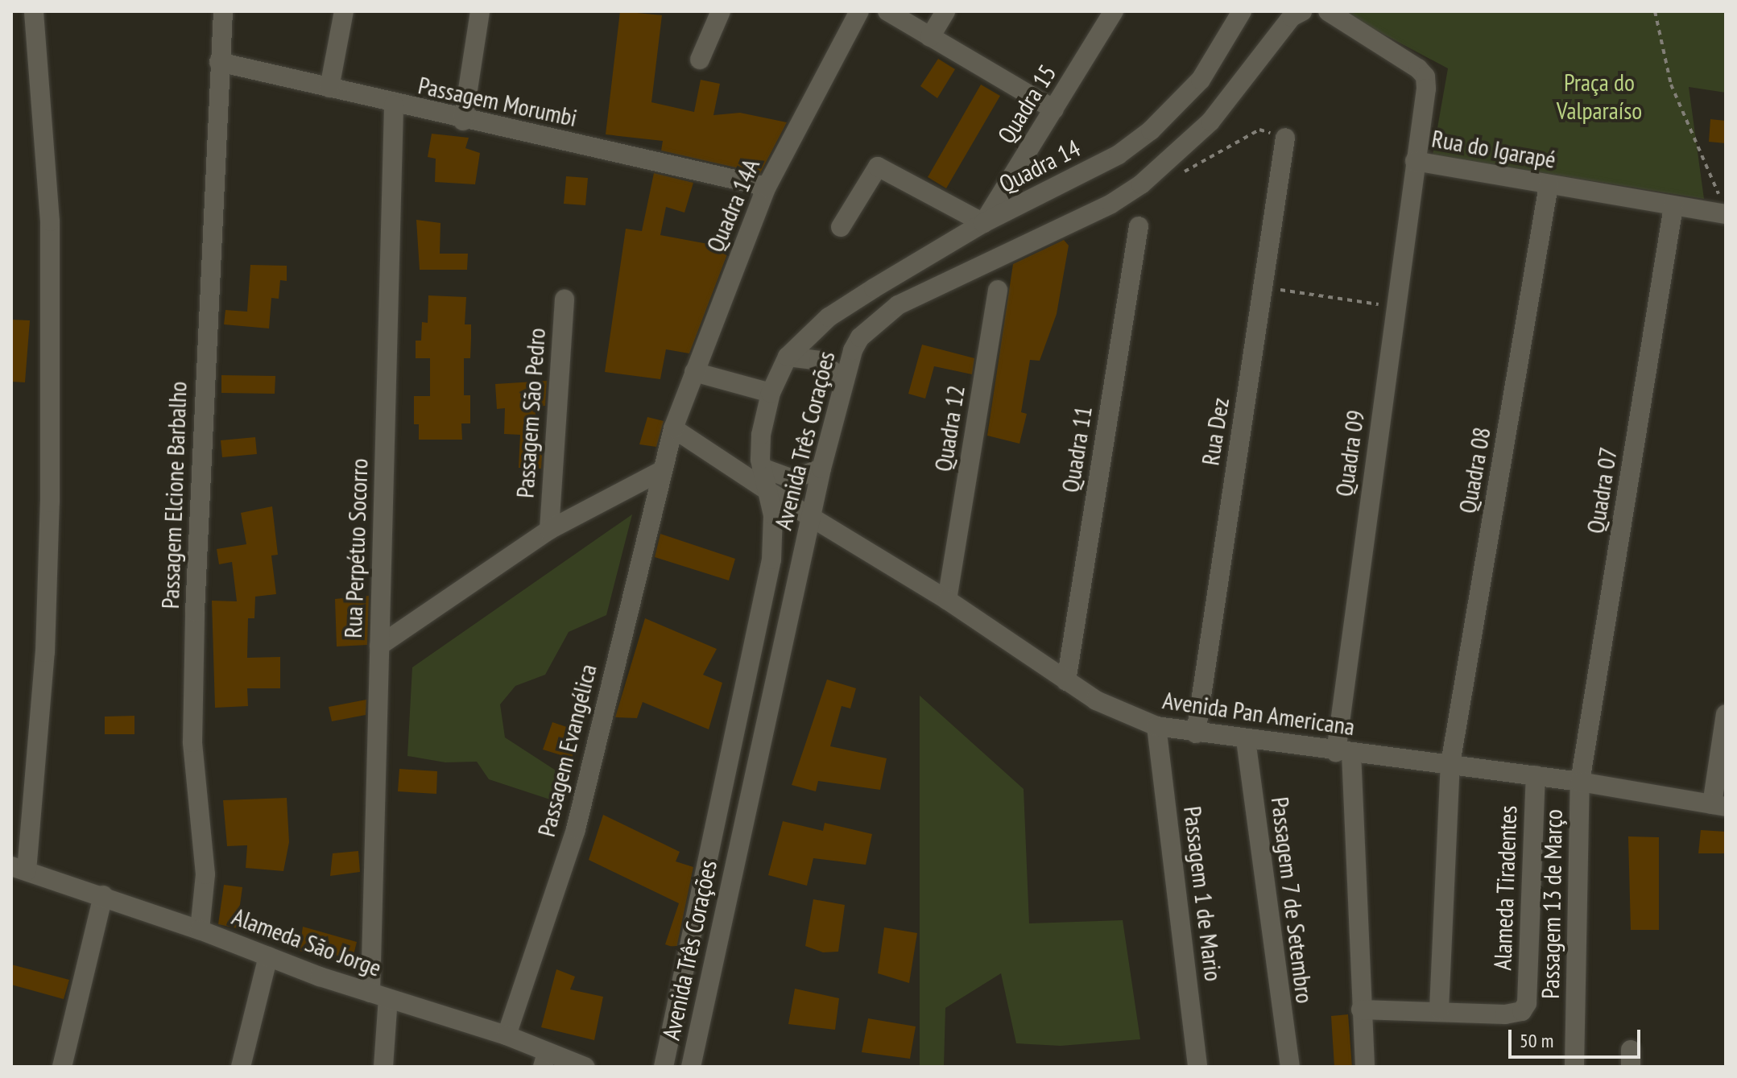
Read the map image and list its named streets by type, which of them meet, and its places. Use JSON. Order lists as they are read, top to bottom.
{
  "streets": {
    "street": [
      "Passagem Morumbi",
      "Quadra 15",
      "Rua do Igarapé",
      "Quadra 14",
      "Quadra 14A",
      "Passagem São Pedro",
      "Quadra 12",
      "Rua Dez",
      "Avenida Três Corações",
      "Quadra 11",
      "Quadra 09",
      "Quadra 08",
      "Quadra 07",
      "Passagem Elcione Barbalho",
      "Rua Perpétuo Socorro",
      "Avenida Pan Americana",
      "Passagem Evangélica",
      "Alameda Tiradentes",
      "Passagem 1 de Mario",
      "Passagem 7 de Setembro",
      "Passagem 13 de Março",
      "Alameda São Jorge"
    ]
  },
  "crossings": [
    ["Passagem Morumbi", "Quadra 14A"],
    ["Passagem Morumbi", "Passagem Elcione Barbalho"],
    ["Passagem Morumbi", "Rua Perpétuo Socorro"],
    ["Quadra 15", "Quadra 14"],
    ["Quadra 15", "Avenida Três Corações"],
    ["Rua do Igarapé", "Quadra 09"],
    ["Rua do Igarapé", "Quadra 08"],
    ["Rua do Igarapé", "Quadra 07"],
    ["Quadra 14", "Avenida Três Corações"],
    ["Quadra 14A", "Avenida Pan Americana"],
    ["Quadra 14A", "Passagem Evangélica"],
    ["Quadra 12", "Avenida Pan Americana"],
    ["Rua Dez", "Avenida Pan Americana"],
    ["Avenida Três Corações", "Avenida Pan Americana"],
    ["Quadra 11", "Avenida Pan Americana"],
    ["Quadra 09", "Avenida Pan Americana"],
    ["Quadra 08", "Avenida Pan Americana"],
    ["Quadra 08", "Alameda Tiradentes"],
    ["Quadra 07", "Avenida Pan Americana"],
    ["Quadra 07", "Passagem 13 de Março"],
    ["Passagem Elcione Barbalho", "Alameda São Jorge"],
    ["Rua Perpétuo Socorro", "Alameda São Jorge"],
    ["Avenida Pan Americana", "Passagem Evangélica"],
    ["Avenida Pan Americana", "Alameda Tiradentes"],
    ["Avenida Pan Americana", "Passagem 1 de Mario"],
    ["Avenida Pan Americana", "Passagem 7 de Setembro"],
    ["Avenida Pan Americana", "Passagem 13 de Março"],
    ["Passagem Evangélica", "Alameda São Jorge"]
  ],
  "parks": ["Praça do Valparaíso"],
  "scale_bar": "50 m"
}
